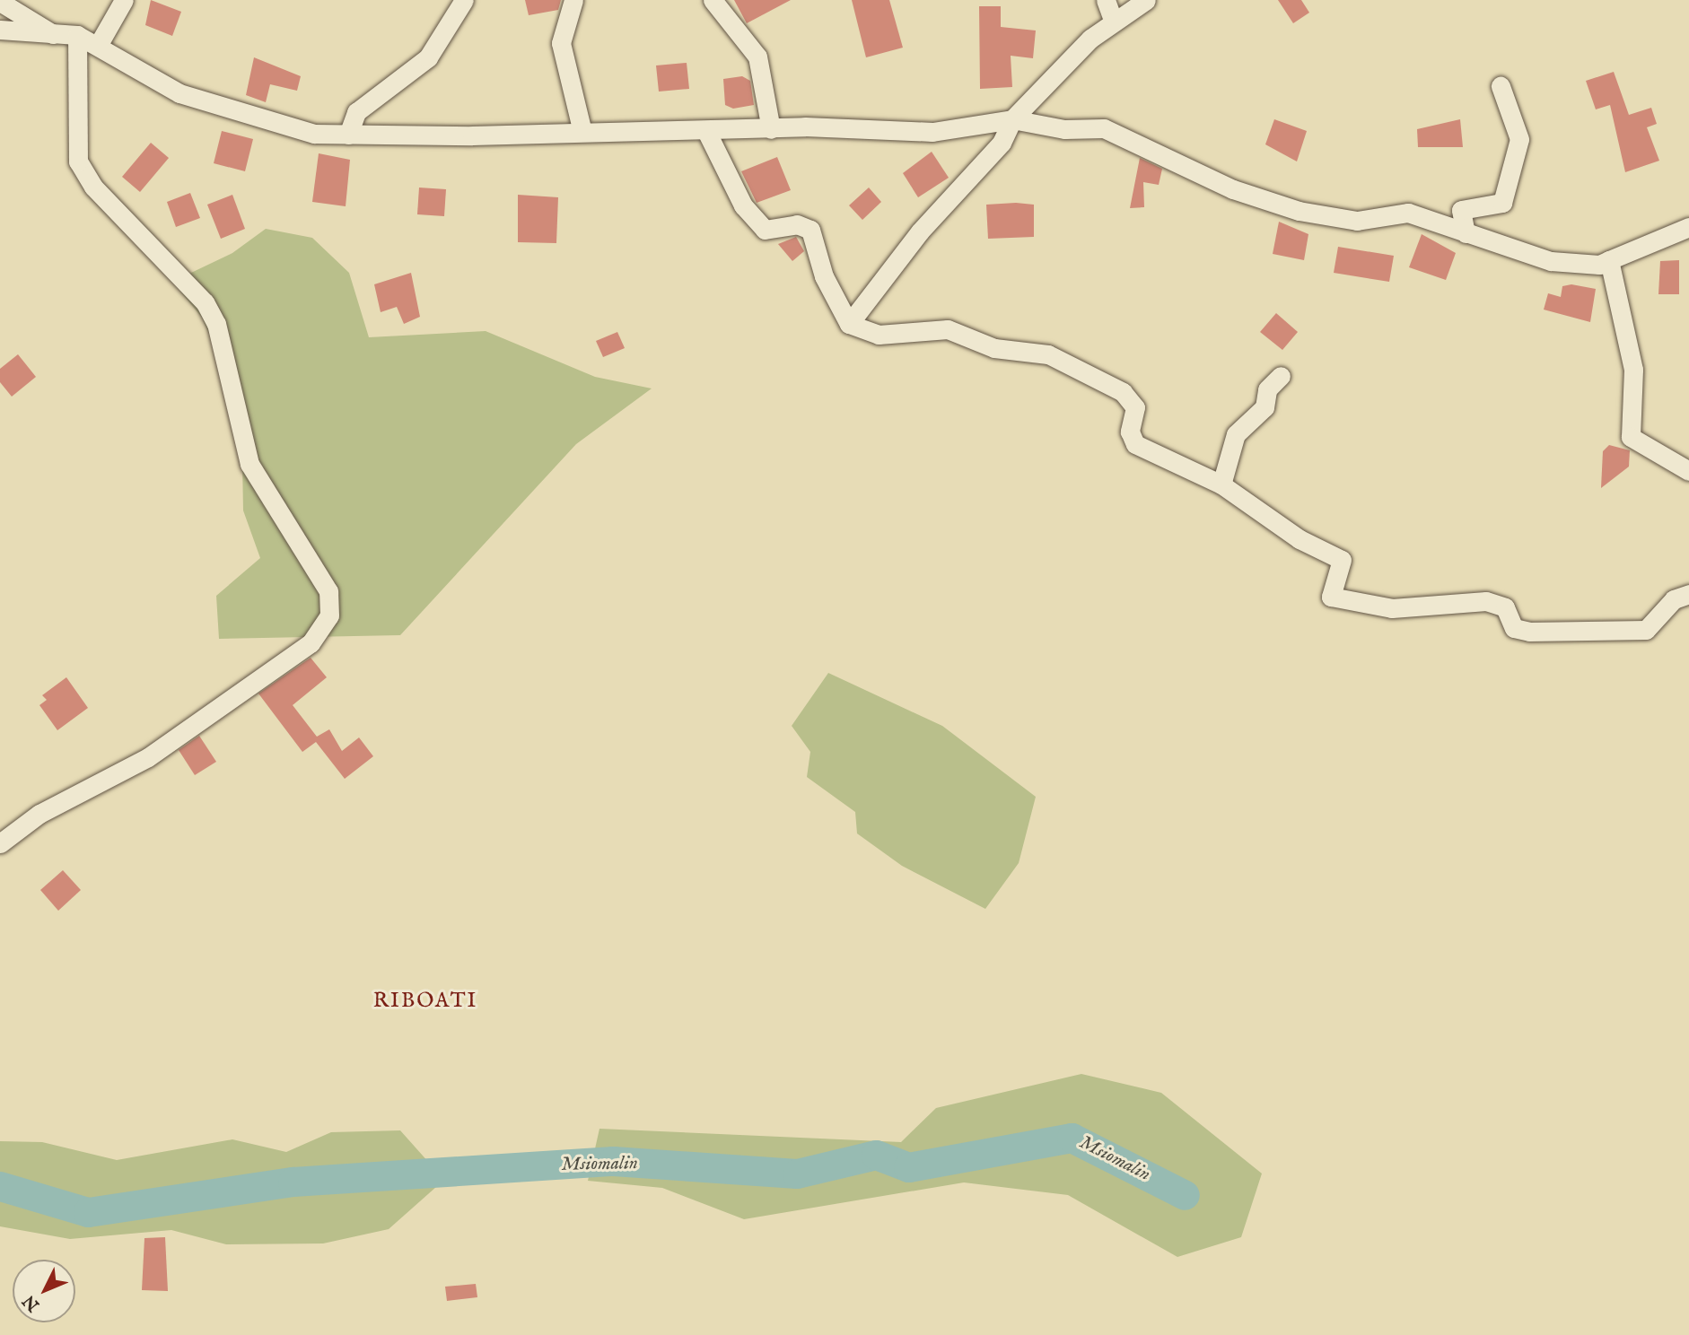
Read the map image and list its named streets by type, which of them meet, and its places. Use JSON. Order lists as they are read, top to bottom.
{
  "districts": ["RIBOATI"],
  "water": ["Msiomalin"],
  "north": "bottom left"
}
